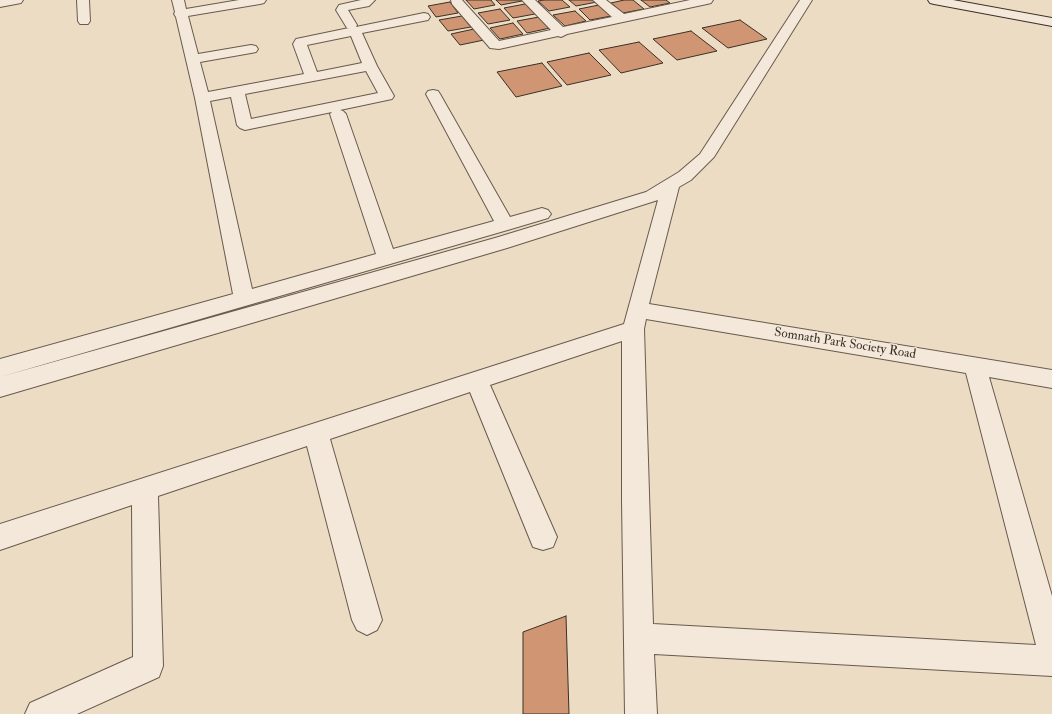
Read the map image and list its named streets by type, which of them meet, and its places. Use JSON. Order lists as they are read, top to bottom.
{
  "streets": {
    "street": ["Somnath Park Society Road"]
  }
}
